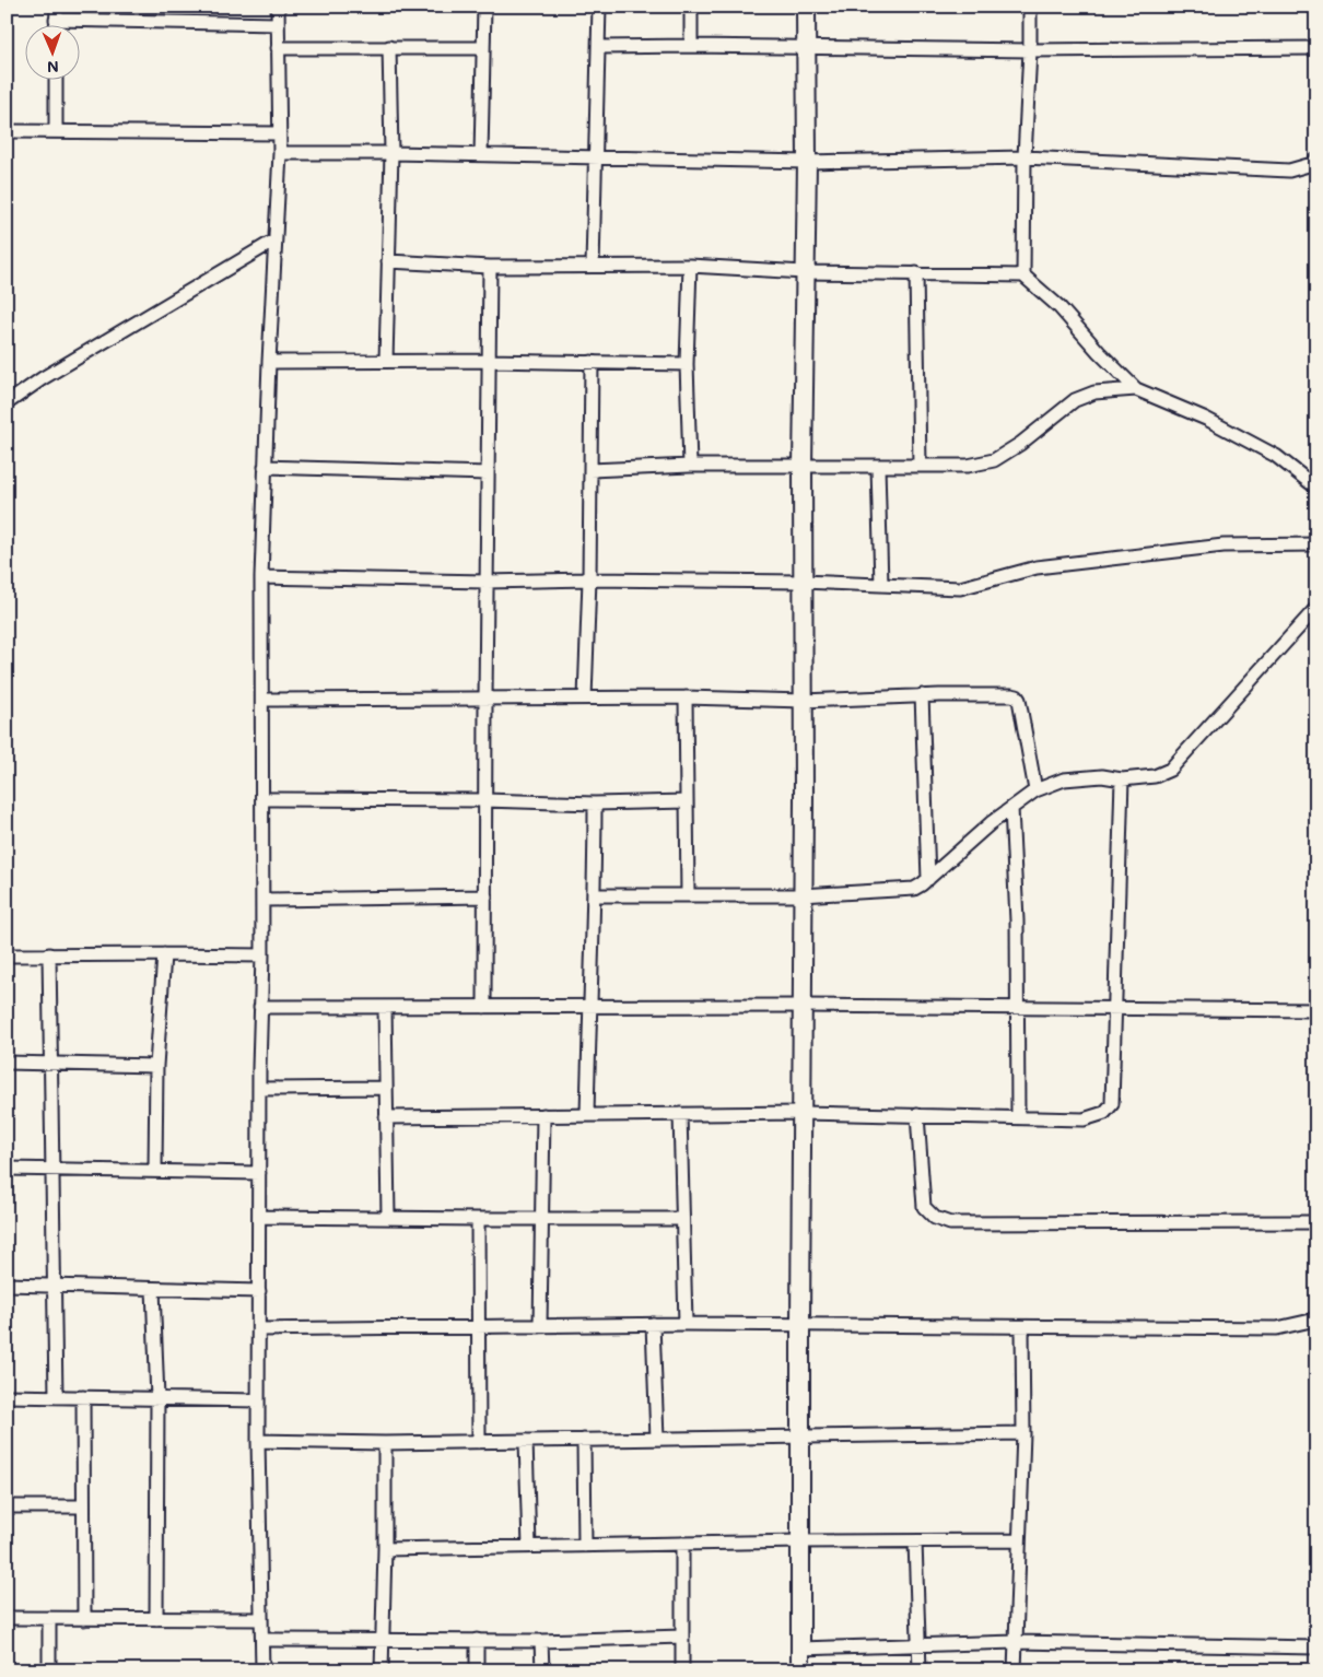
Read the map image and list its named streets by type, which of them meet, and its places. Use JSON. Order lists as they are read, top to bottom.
{
  "north": "bottom"
}
